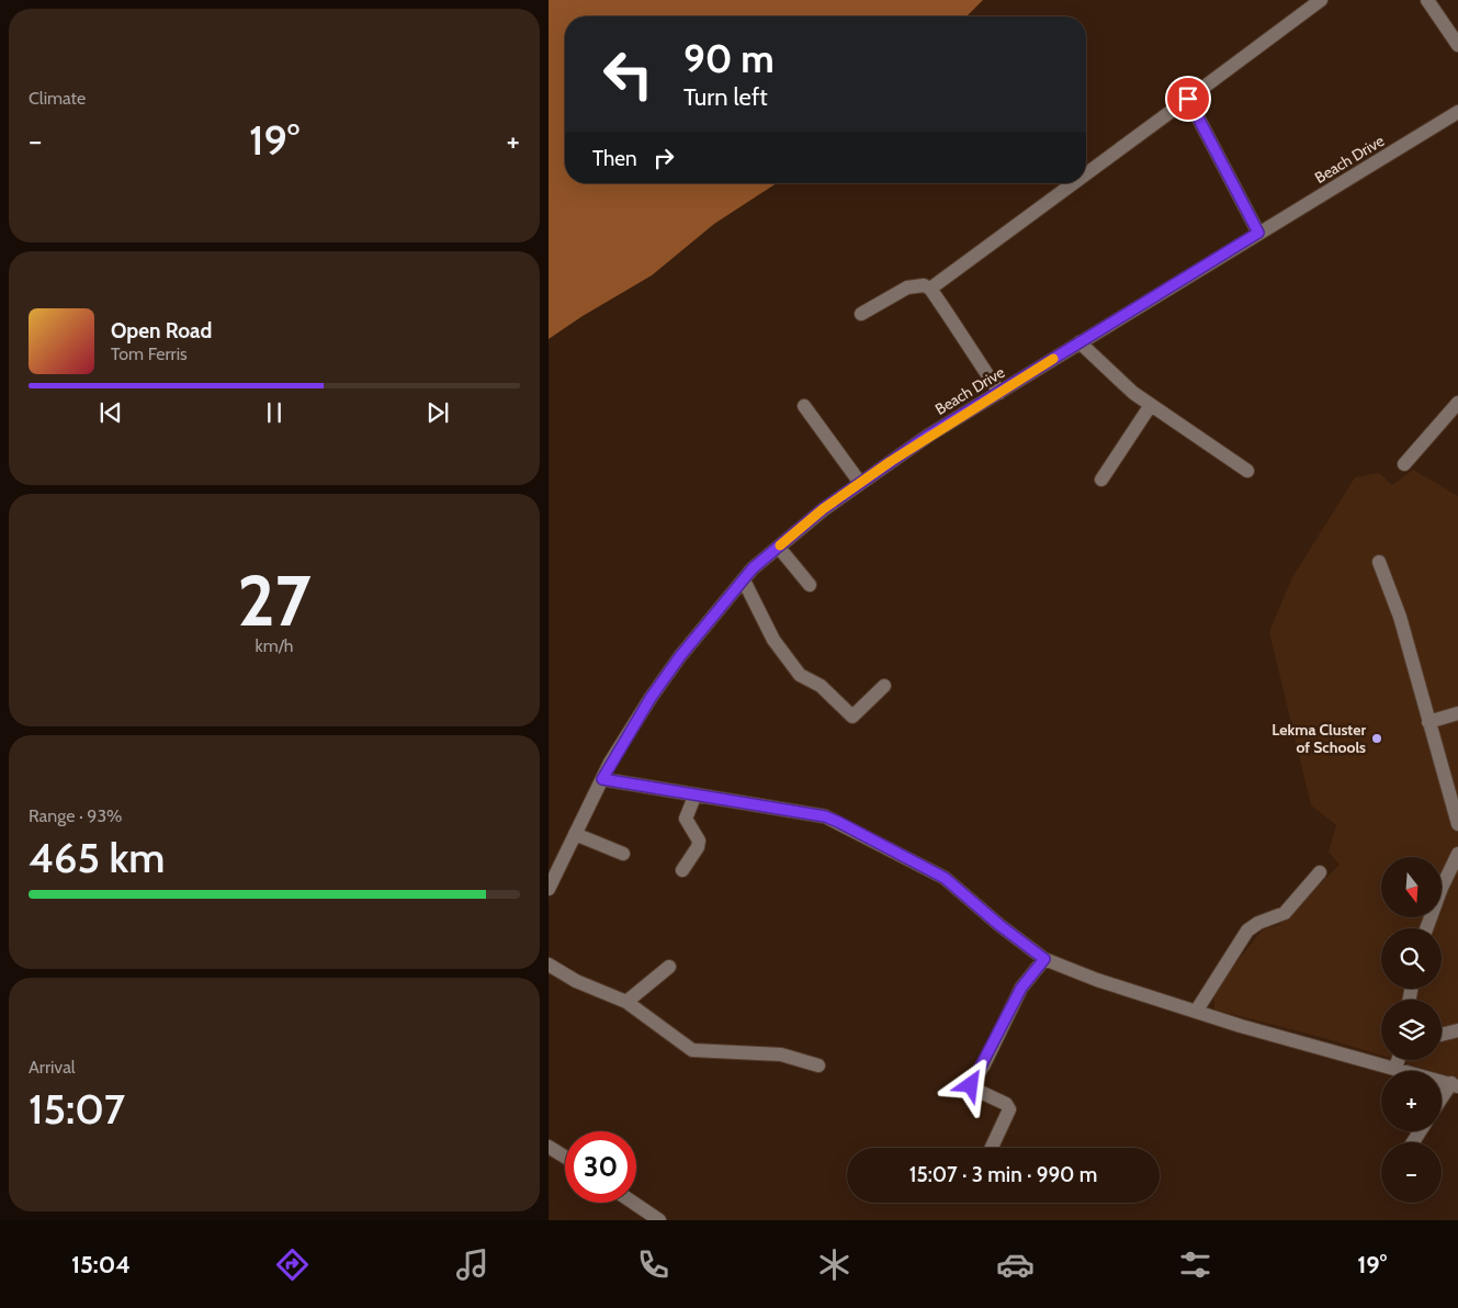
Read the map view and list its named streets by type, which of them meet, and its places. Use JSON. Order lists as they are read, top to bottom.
{
  "streets": {
    "street": ["Beach Drive"]
  },
  "places": ["Lekma Cluster of Schools"],
  "north": "bottom",
  "page": {
    "tile": [
      "Climate",
      ["27", "km/h"],
      ["Range · 93%", "465 km"],
      ["Arrival", "15:07"]
    ],
    "turn": ["90 m", "Turn left"],
    "heat": ["−", "19°", "+"],
    "then": "Then",
    "song": ["Open Road", "Tom Ferris"],
    "map_buttons": ["+", "−"],
    "limit": "30",
    "trip": "15:07 · 3 min · 990 m",
    "tabs": ["15:04", "19°"]
  }
}
